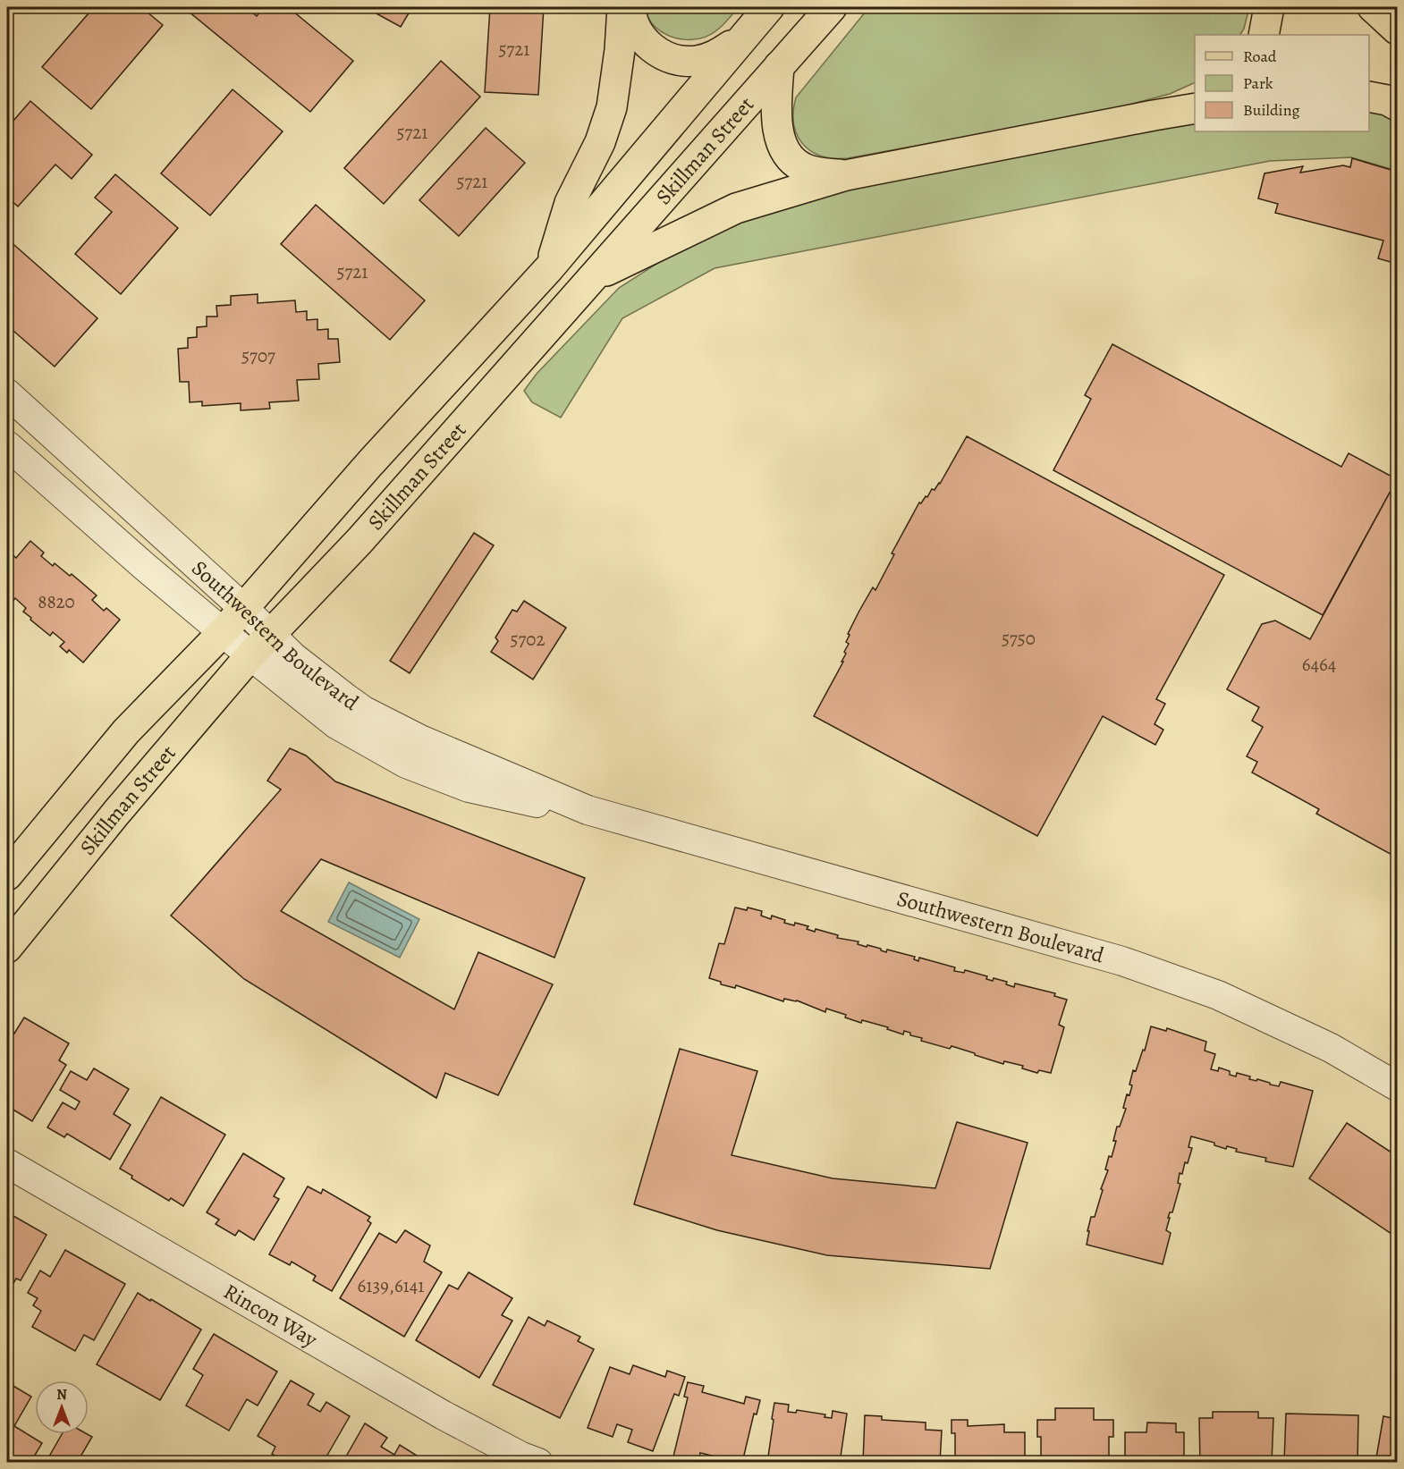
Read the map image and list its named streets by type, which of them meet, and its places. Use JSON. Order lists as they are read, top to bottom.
{
  "streets": {
    "main road": ["Skillman Street"],
    "street": ["Southwestern Boulevard", "Rincon Way"]
  },
  "crossings": [
    ["Skillman Street", "Southwestern Boulevard"]
  ],
  "house_numbers": [
    "5721",
    "5721",
    "5721",
    "5721",
    "5707",
    "8820",
    "5750",
    "5702",
    "6464",
    "6139,6141"
  ],
  "legend": ["Road", "Park", "Building"],
  "north": "top"
}
